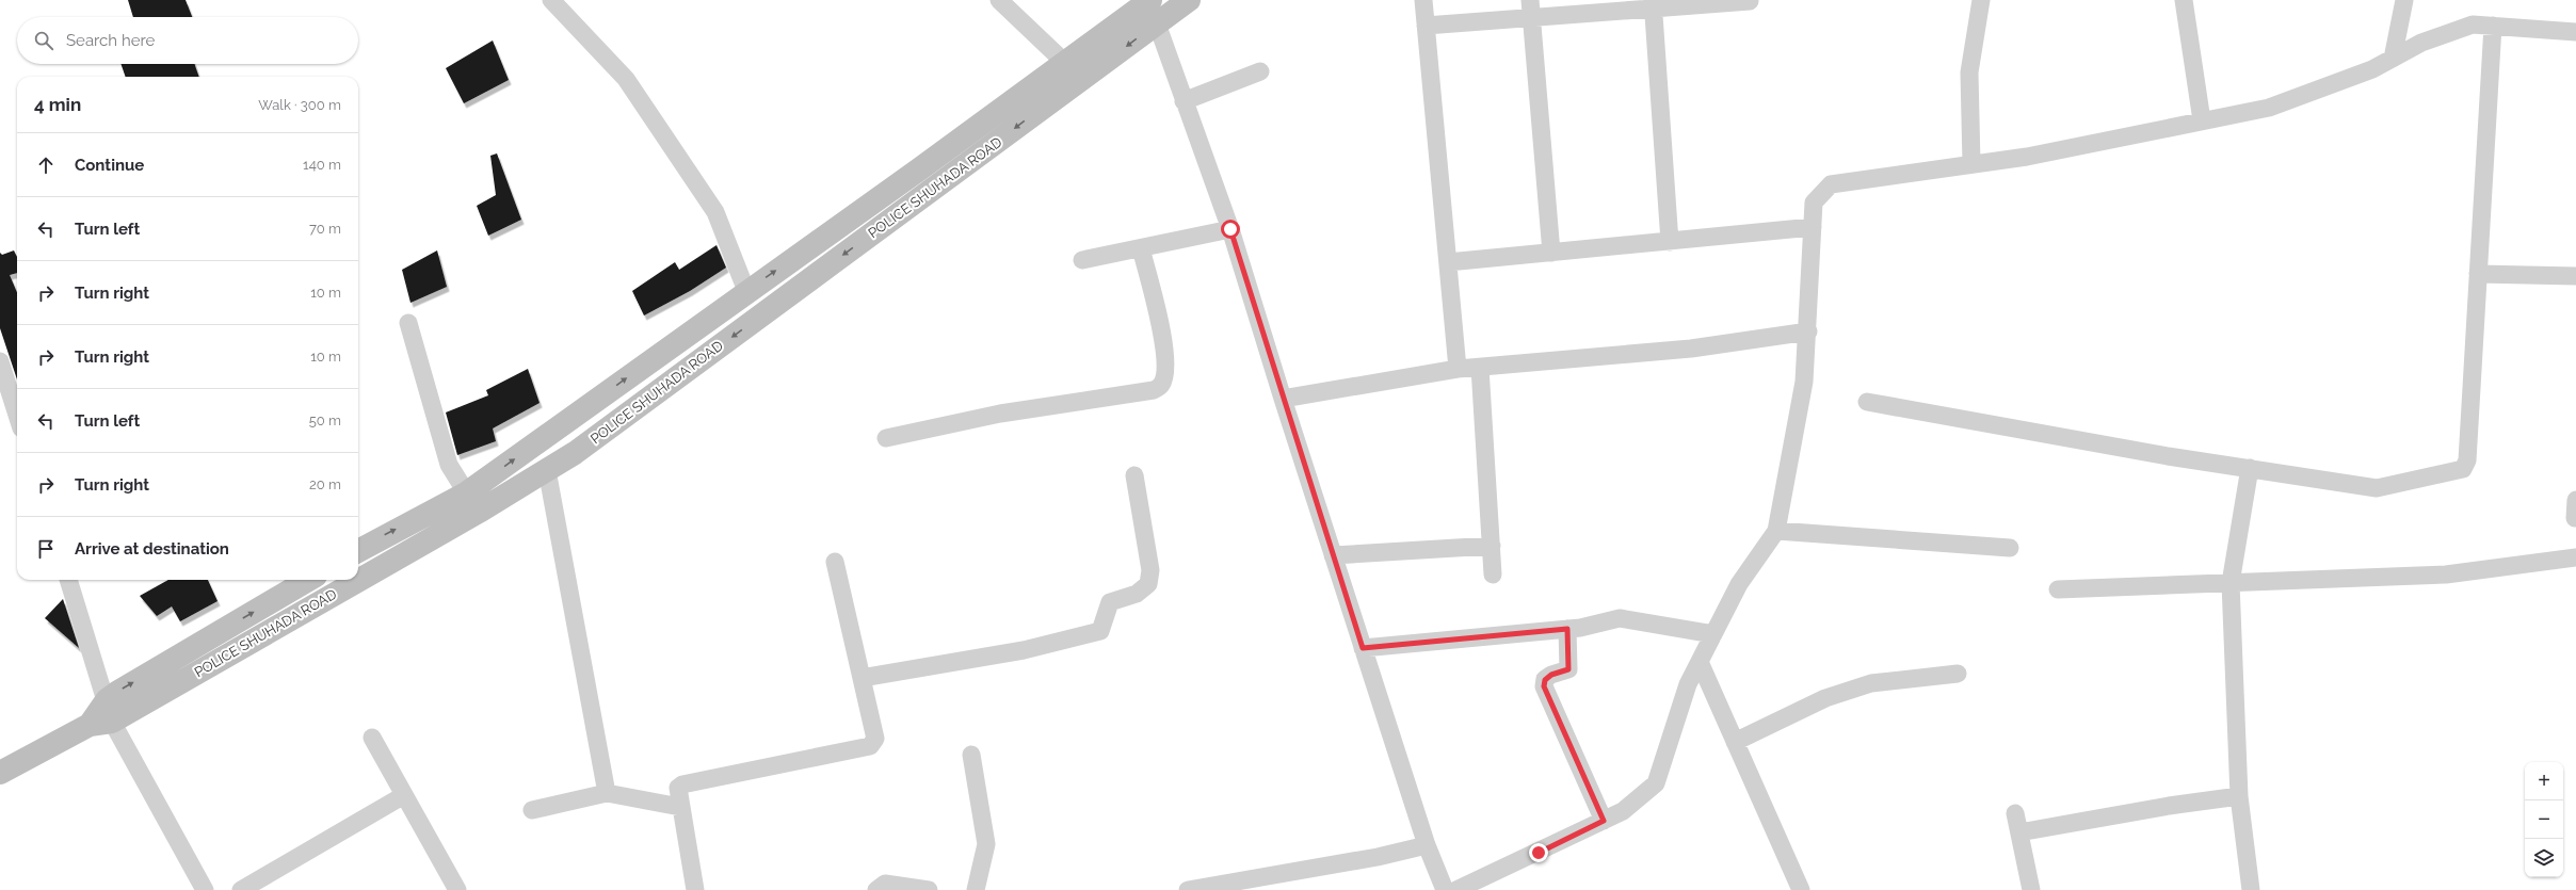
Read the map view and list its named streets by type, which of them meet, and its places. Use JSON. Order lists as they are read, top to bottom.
{
  "streets": {
    "main road": ["POLICE SHUHADA ROAD"]
  },
  "page": {
    "search": "Search here",
    "heading": ["4 min", "Walk · 300 m"],
    "list": [
      ["Continue", "140 m"],
      ["Turn left", "70 m"],
      ["Turn right", "10 m"],
      ["Turn right", "10 m"],
      ["Turn left", "50 m"],
      ["Turn right", "20 m"],
      "Arrive at destination"
    ],
    "map_buttons": ["+", "−"]
  }
}
